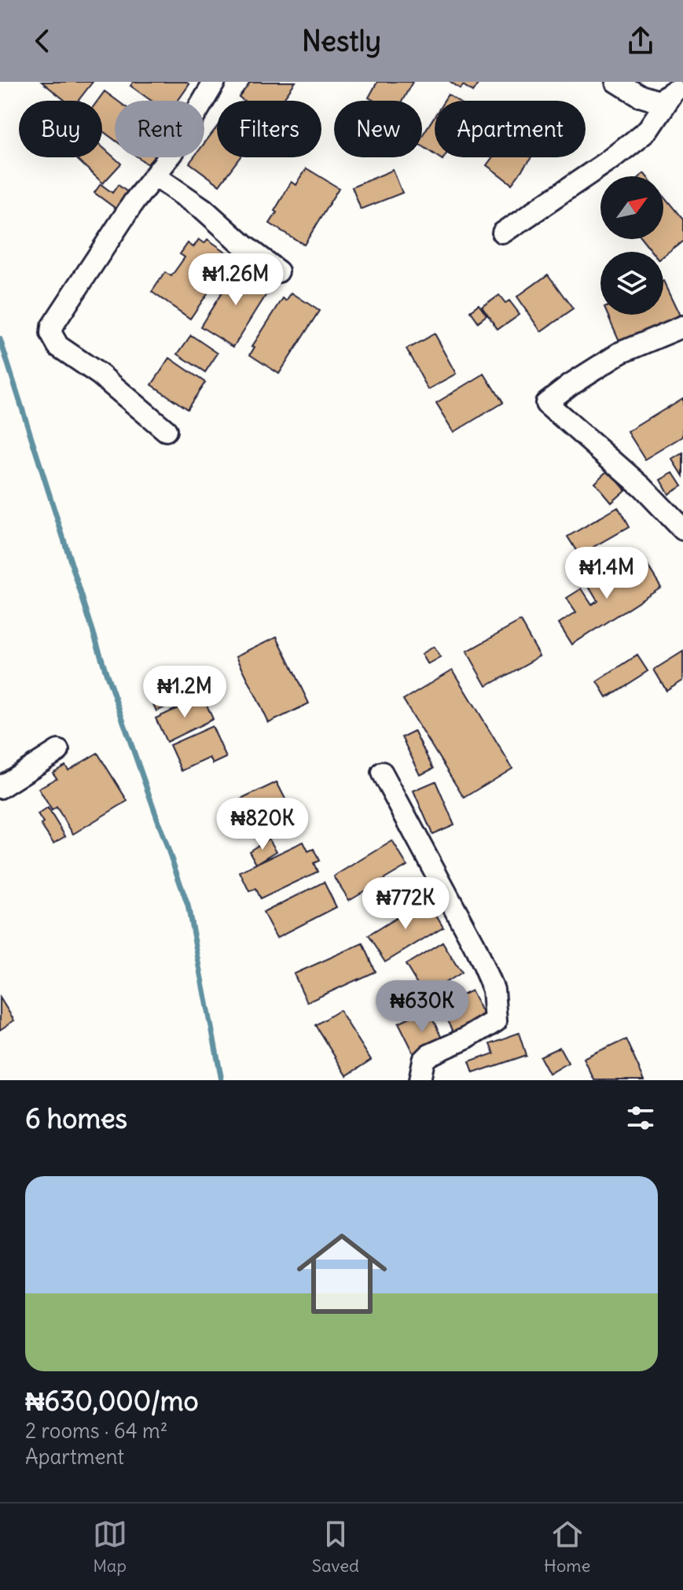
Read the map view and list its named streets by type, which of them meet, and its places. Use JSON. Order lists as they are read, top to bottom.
{
  "north": "top right",
  "page": {
    "header": "Nestly",
    "chip": [
      "Buy",
      "Rent",
      "Filters",
      "New",
      "Apartment"
    ],
    "price": [
      "₦1.26M",
      "₦1.4M",
      "₦1.2M",
      "₦820K",
      "₦772K",
      "₦630K"
    ],
    "heading": "6 homes",
    "list": [
      {
        "name": "₦630,000/mo",
        "note": "2 rooms · 64 m² · Apartment"
      }
    ],
    "tabs": ["Map", "Saved", "Home"]
  }
}
